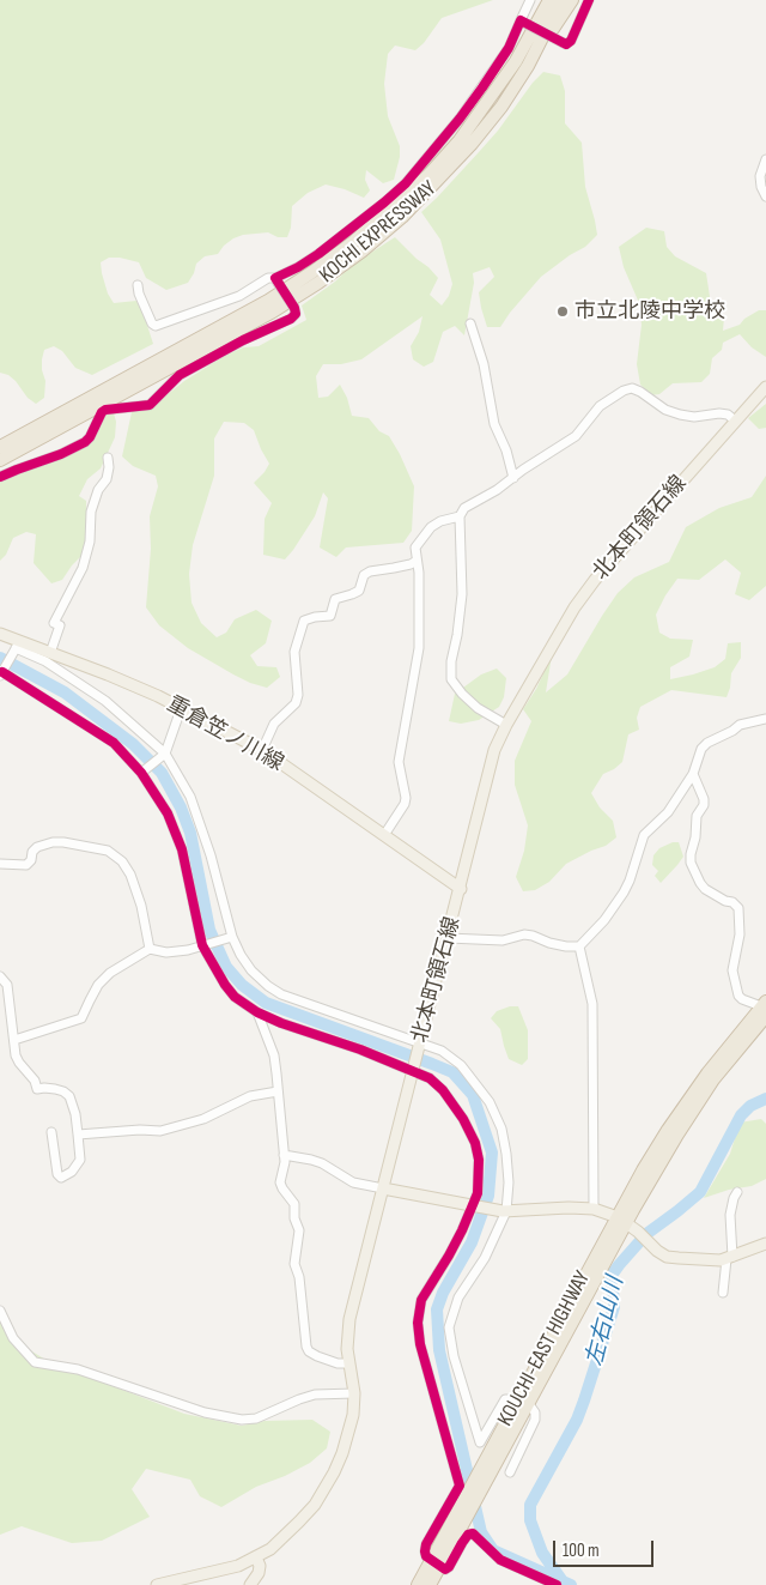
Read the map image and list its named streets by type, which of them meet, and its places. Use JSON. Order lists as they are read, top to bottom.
{
  "streets": {
    "highway": ["KOCHI EXPRESSWAY", "KOUCHI-EAST HIGHWAY"],
    "main road": ["北本町領石線", "重倉笠ノ川線"]
  },
  "crossings": [
    ["北本町領石線", "重倉笠ノ川線"]
  ],
  "water": ["左右山川"],
  "places": ["市立北陵中学校"],
  "scale_bar": "100 m"
}
